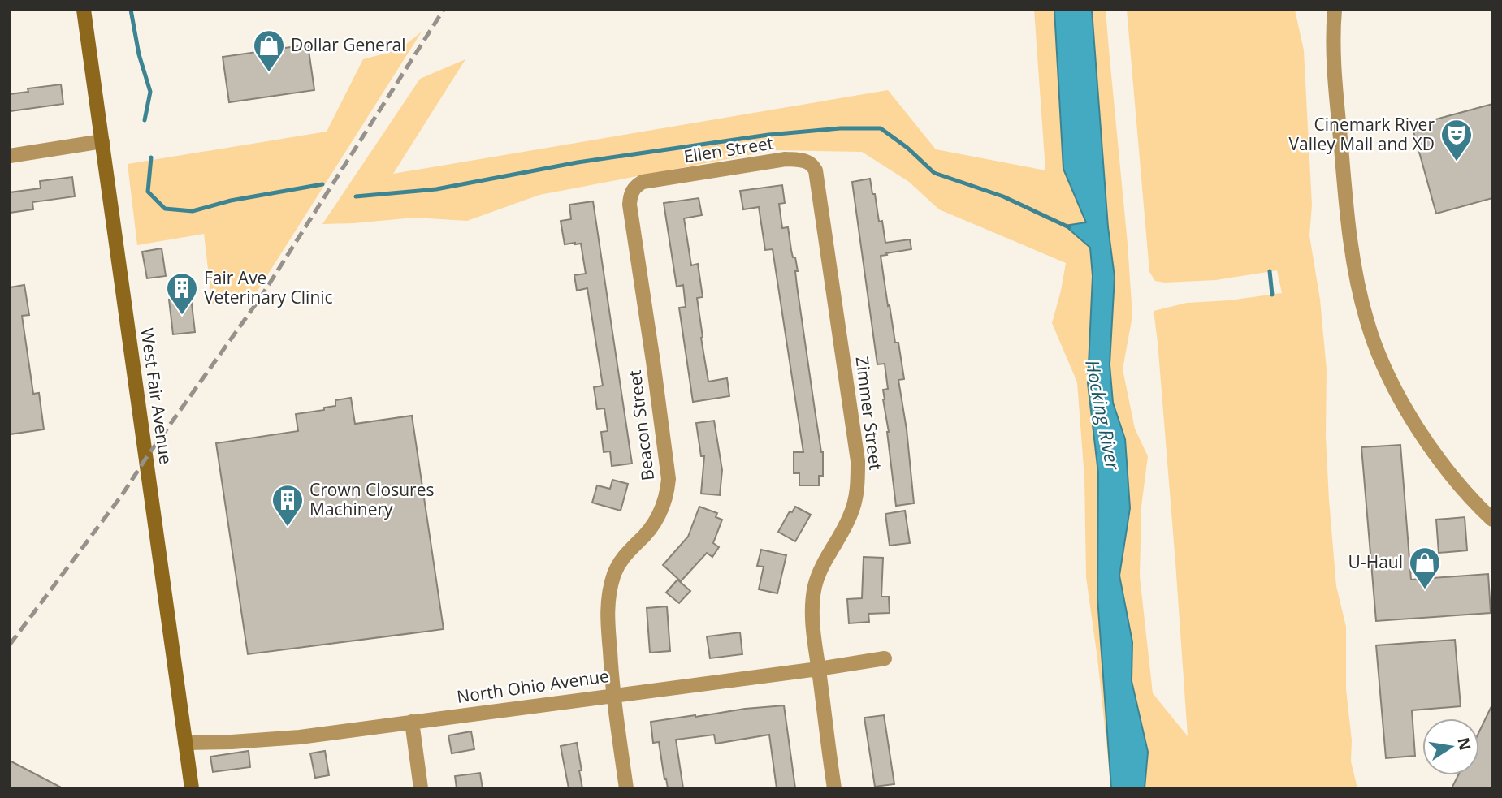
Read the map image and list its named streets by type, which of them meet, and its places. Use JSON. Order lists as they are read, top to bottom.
{
  "streets": {
    "street": [
      "Ellen Street",
      "West Fair Avenue",
      "Zimmer Street",
      "Beacon Street",
      "North Ohio Avenue"
    ]
  },
  "crossings": [
    ["Ellen Street", "Zimmer Street"],
    ["Ellen Street", "Beacon Street"],
    ["West Fair Avenue", "North Ohio Avenue"],
    ["Zimmer Street", "North Ohio Avenue"],
    ["Beacon Street", "North Ohio Avenue"]
  ],
  "water": ["Hocking River"],
  "places": {
    "shop": ["Dollar General", "U-Haul"],
    "theatre": ["Cinemark River Valley Mall and XD"],
    "building": ["Fair Ave Veterinary Clinic", "Crown Closures Machinery"]
  },
  "north": "right"
}
